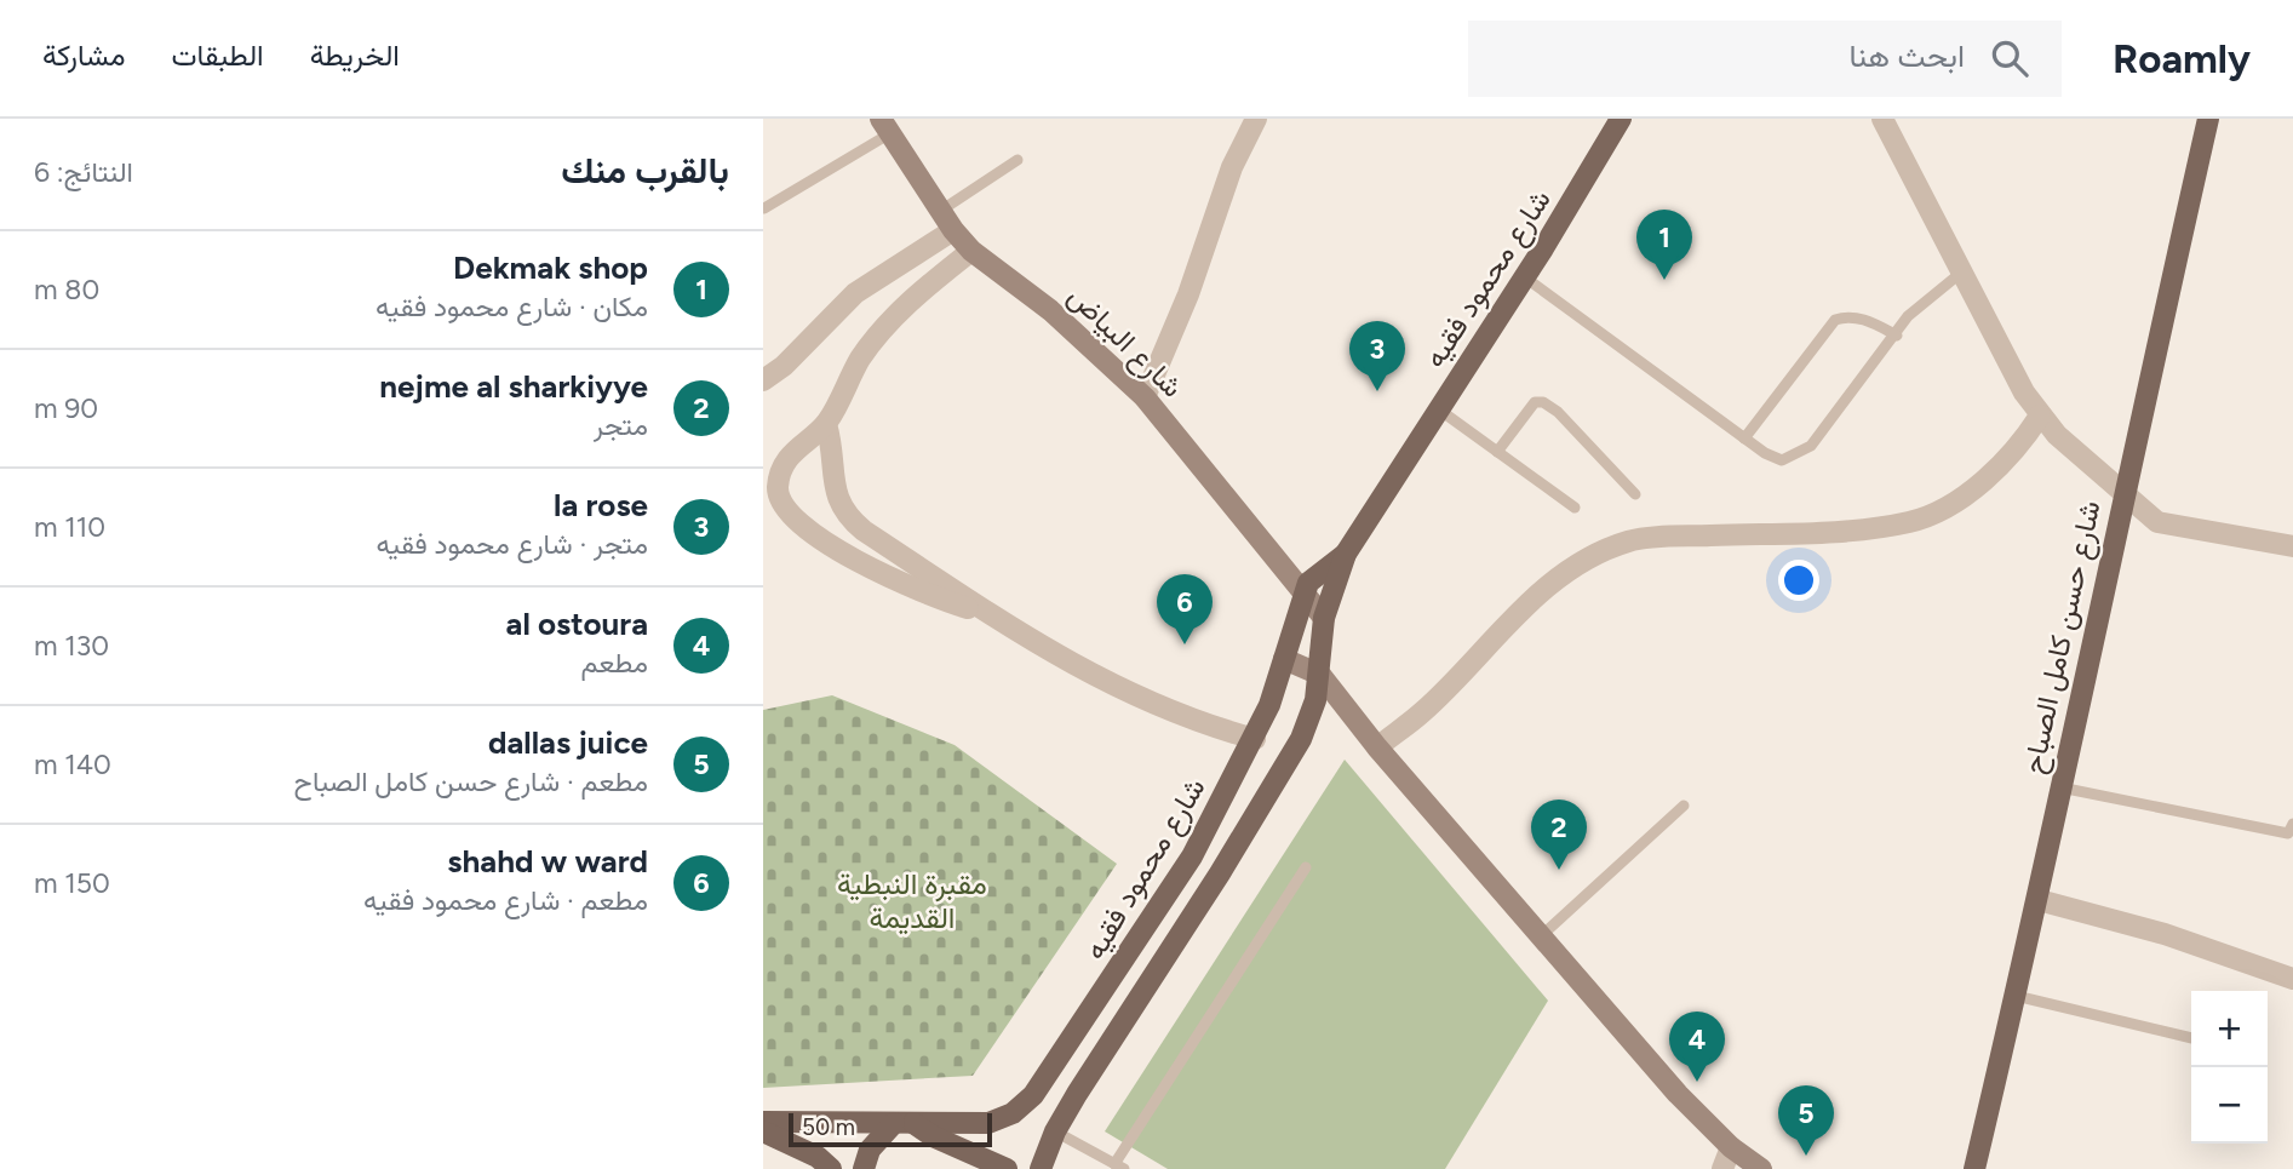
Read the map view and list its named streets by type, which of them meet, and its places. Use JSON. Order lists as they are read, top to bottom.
{
  "streets": {
    "main road": ["شارع محمود فقيه", "شارع البياض", "شارع حسن كامل الصباح"]
  },
  "crossings": [
    ["شارع محمود فقيه", "شارع البياض"]
  ],
  "parks": ["مقبرة النبطية القديمة"],
  "scale_bar": "50 m",
  "page": {
    "header": "Roamly",
    "search": "ابحث هنا",
    "nav": ["الخريطة", "الطبقات", "مشاركة"],
    "heading": ["بالقرب منك", "النتائج: 6"],
    "pins": [
      "1",
      "3",
      "6",
      "2",
      "4",
      "5"
    ],
    "list": [
      {
        "mark": "1",
        "name": "Dekmak shop",
        "note": "مكان · شارع محمود فقيه",
        "value": "80 m"
      },
      {
        "mark": "2",
        "name": "nejme al sharkiyye",
        "note": "متجر",
        "value": "90 m"
      },
      {
        "mark": "3",
        "name": "la rose",
        "note": "متجر · شارع محمود فقيه",
        "value": "110 m"
      },
      {
        "mark": "4",
        "name": "al ostoura",
        "note": "مطعم",
        "value": "130 m"
      },
      {
        "mark": "5",
        "name": "dallas juice",
        "note": "مطعم · شارع حسن كامل الصباح",
        "value": "140 m"
      },
      {
        "mark": "6",
        "name": "shahd w ward",
        "note": "مطعم · شارع محمود فقيه",
        "value": "150 m"
      }
    ],
    "map_buttons": ["+", "−"],
    "scale": "50 m"
  }
}
